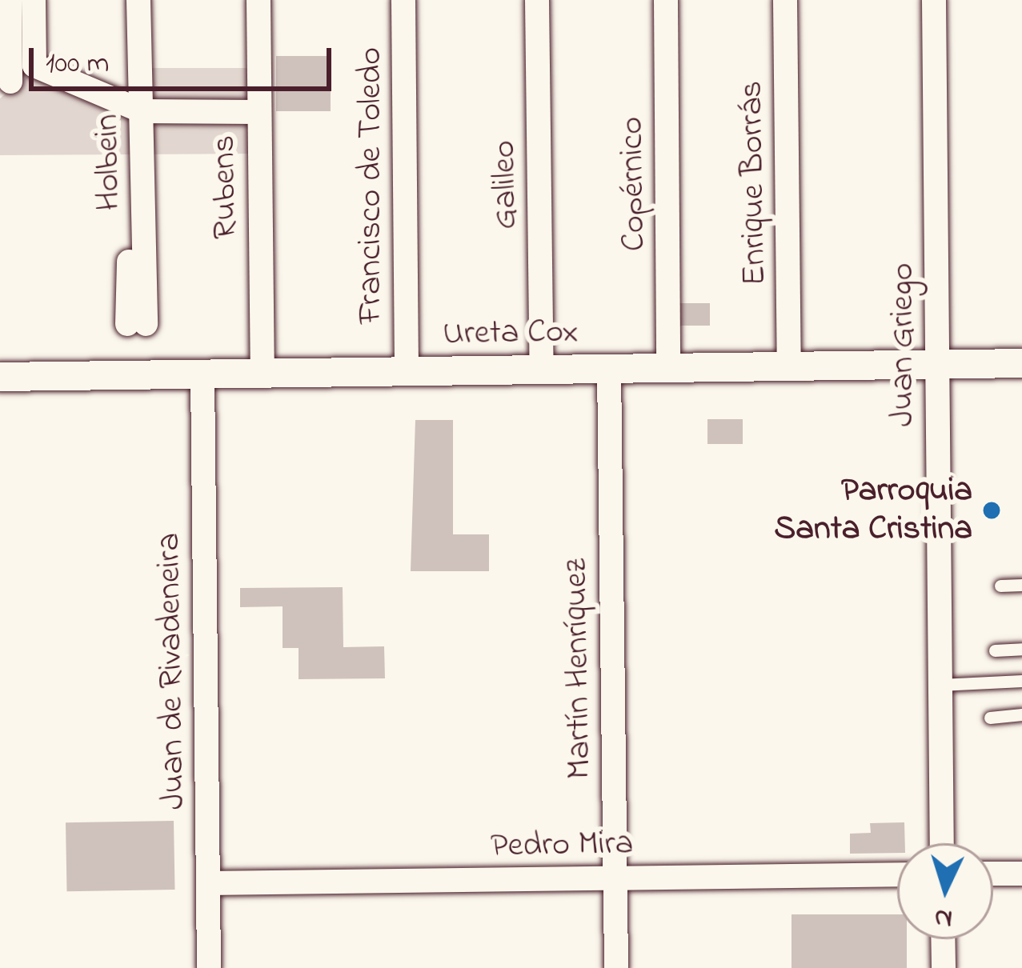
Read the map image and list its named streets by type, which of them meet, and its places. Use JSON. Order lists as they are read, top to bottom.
{
  "streets": {
    "street": [
      "Holbein",
      "Enrique Borrás",
      "Copérnico",
      "Galileo",
      "Francisco de Toledo",
      "Rubens",
      "Ureta Cox",
      "Juan Griego",
      "Martín Henríquez",
      "Juan de Rivadeneira",
      "Pedro Mira"
    ]
  },
  "crossings": [
    ["Enrique Borrás", "Ureta Cox"],
    ["Copérnico", "Ureta Cox"],
    ["Galileo", "Ureta Cox"],
    ["Francisco de Toledo", "Ureta Cox"],
    ["Rubens", "Ureta Cox"],
    ["Ureta Cox", "Juan Griego"],
    ["Ureta Cox", "Martín Henríquez"],
    ["Ureta Cox", "Juan de Rivadeneira"],
    ["Martín Henríquez", "Pedro Mira"],
    ["Juan de Rivadeneira", "Pedro Mira"]
  ],
  "places": ["Parroquia Santa Cristina"],
  "scale_bar": "100 m",
  "north": "bottom"
}
